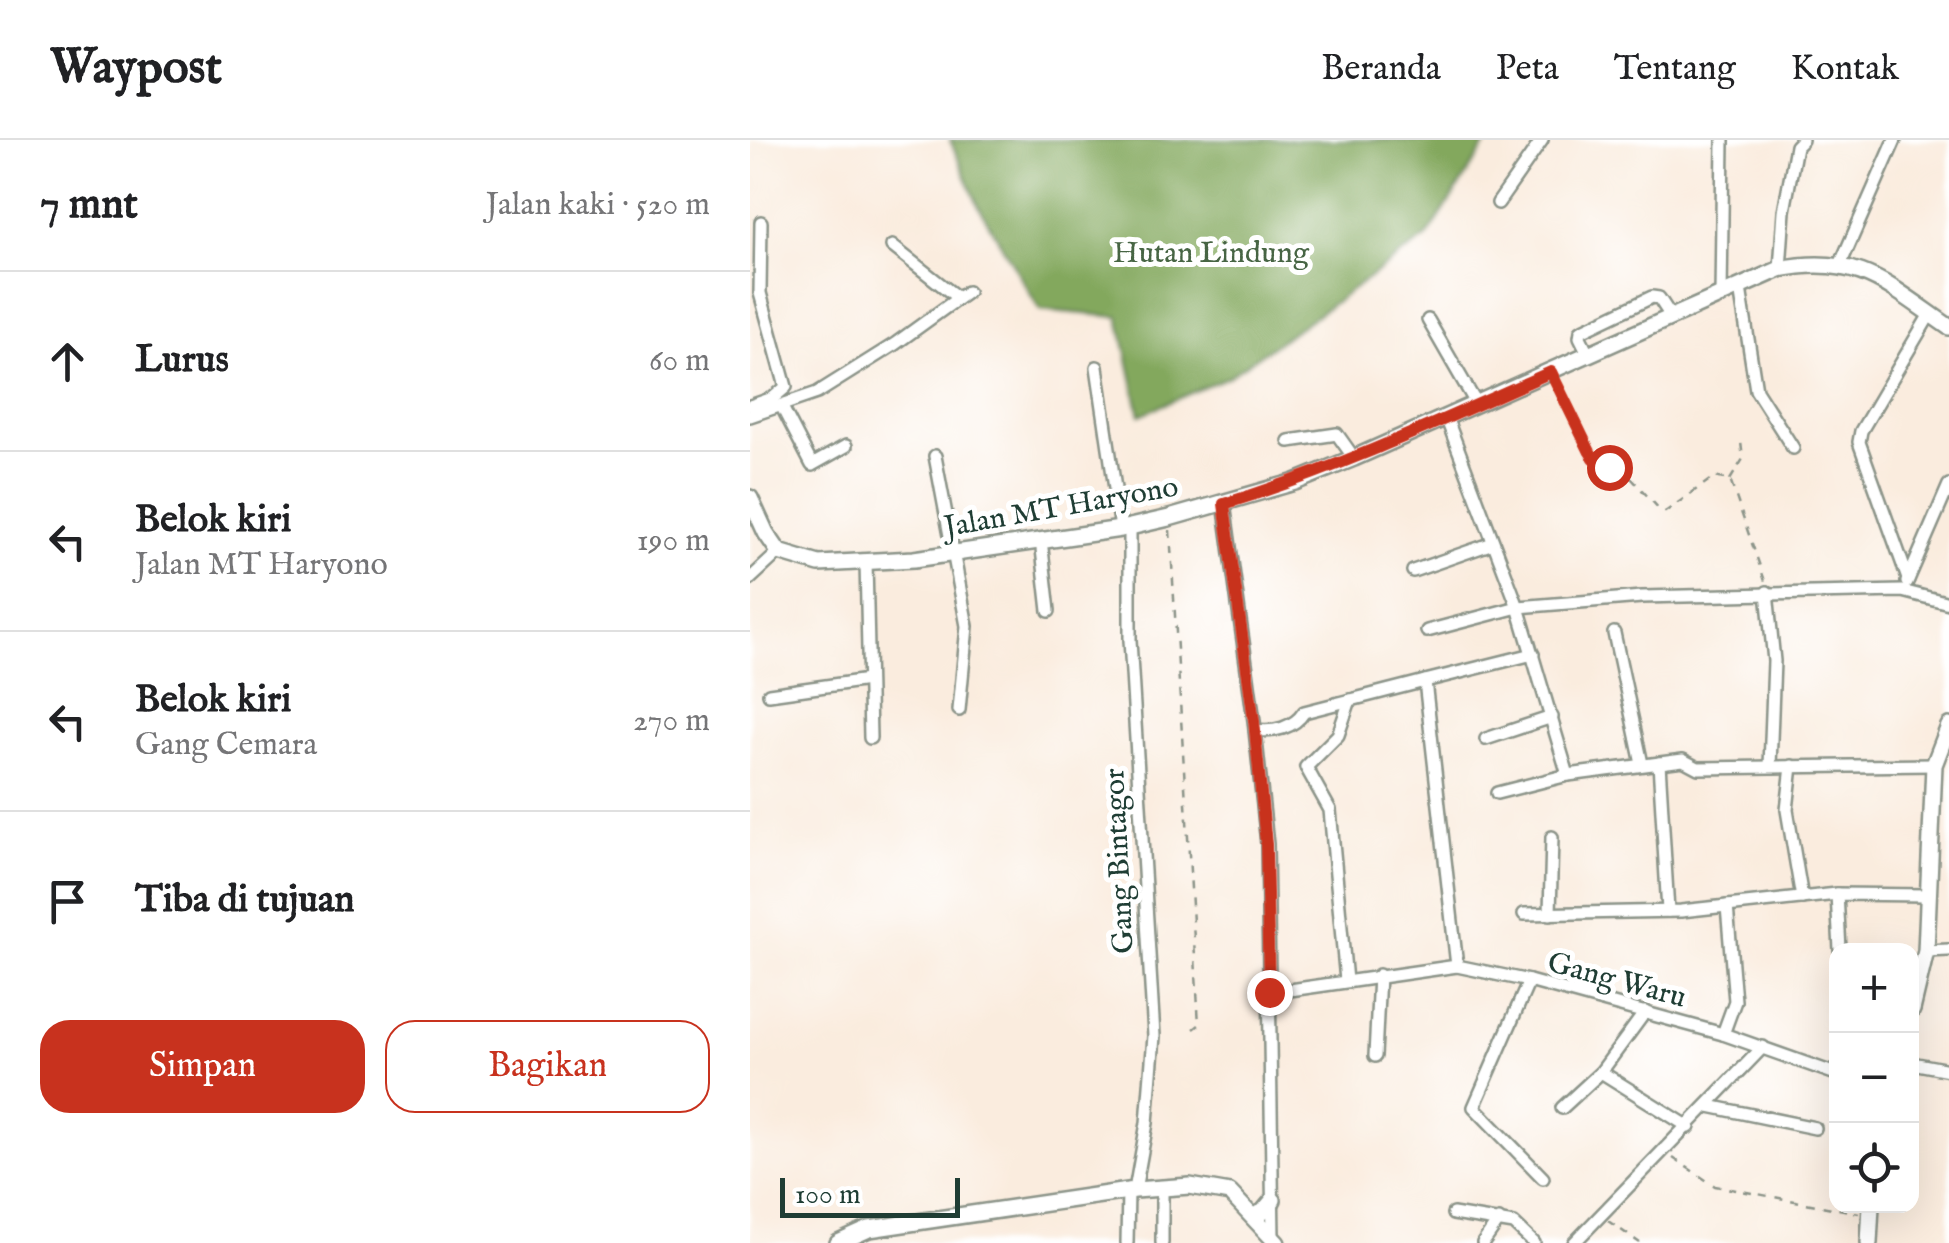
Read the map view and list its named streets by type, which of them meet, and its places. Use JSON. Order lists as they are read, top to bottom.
{
  "streets": {
    "main road": ["Jalan MT Haryono"],
    "street": ["Gang Bintagor", "Gang Waru"]
  },
  "crossings": [
    ["Jalan MT Haryono", "Gang Bintagor"]
  ],
  "parks": ["Hutan Lindung"],
  "scale_bar": "100 m",
  "page": {
    "header": "Waypost",
    "nav": [
      "Beranda",
      "Peta",
      "Tentang",
      "Kontak"
    ],
    "heading": ["7 mnt", "Jalan kaki · 520 m"],
    "list": [
      ["Lurus", "60 m"],
      ["Belok kiri", "Jalan MT Haryono", "190 m"],
      ["Belok kiri", "Gang Cemara", "270 m"],
      "Tiba di tujuan"
    ],
    "map_buttons": ["+", "−"],
    "buttons": ["Simpan", "Bagikan"],
    "scale": "100 m"
  }
}
